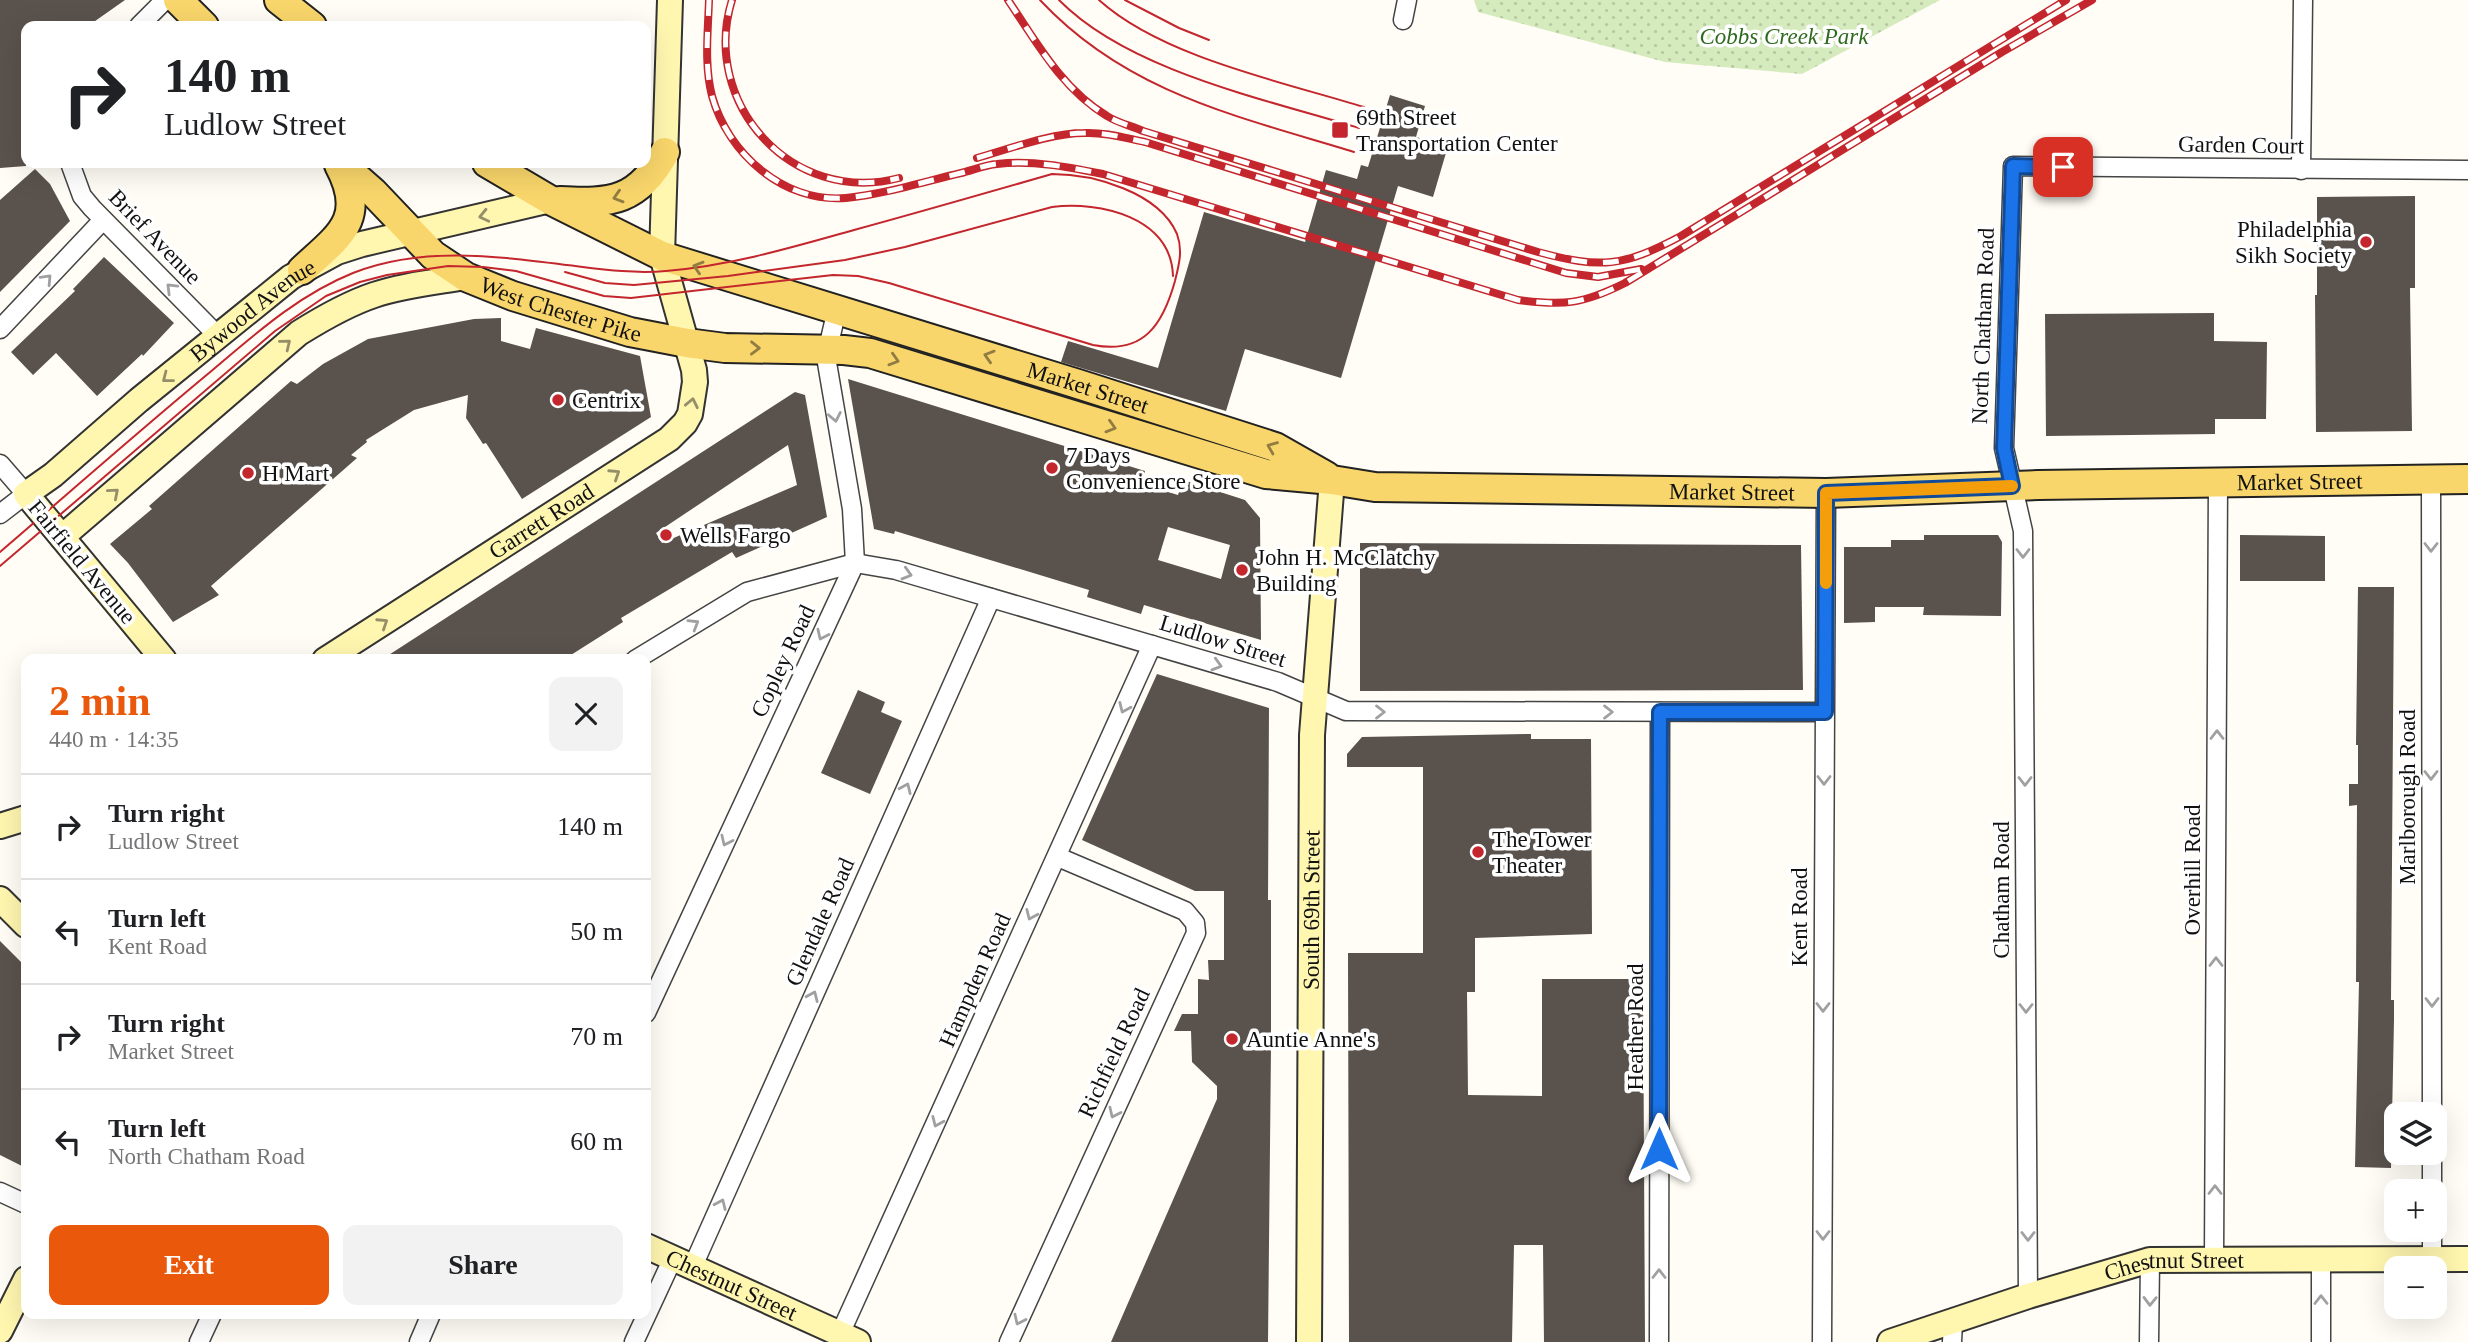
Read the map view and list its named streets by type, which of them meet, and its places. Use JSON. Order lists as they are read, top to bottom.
{
  "streets": {
    "main road": ["West Chester Pike", "Market Street"],
    "street": [
      "Garden Court",
      "Brief Avenue",
      "Bywood Avenue",
      "North Chatham Road",
      "Garrett Road",
      "Fairfield Avenue",
      "Ludlow Street",
      "Copley Road",
      "Marlborough Road",
      "Overhill Road",
      "Chatham Road",
      "South 69th Street",
      "Kent Road",
      "Glendale Road",
      "Hampden Road",
      "Heather Road",
      "Richfield Road",
      "Chestnut Street"
    ]
  },
  "crossings": [
    ["Garden Court", "North Chatham Road"],
    ["Brief Avenue", "Bywood Avenue"],
    ["West Chester Pike", "Bywood Avenue"],
    ["West Chester Pike", "Market Street"],
    ["West Chester Pike", "Garrett Road"],
    ["West Chester Pike", "Copley Road"],
    ["Bywood Avenue", "Fairfield Avenue"],
    ["North Chatham Road", "Market Street"],
    ["North Chatham Road", "Chatham Road"],
    ["Market Street", "Copley Road"],
    ["Market Street", "Marlborough Road"],
    ["Market Street", "Overhill Road"],
    ["Market Street", "Chatham Road"],
    ["Market Street", "South 69th Street"],
    ["Market Street", "Kent Road"],
    ["Ludlow Street", "Copley Road"],
    ["Ludlow Street", "South 69th Street"],
    ["Ludlow Street", "Kent Road"],
    ["Ludlow Street", "Glendale Road"],
    ["Ludlow Street", "Hampden Road"],
    ["Ludlow Street", "Heather Road"],
    ["Overhill Road", "Chestnut Street"],
    ["Chatham Road", "Chestnut Street"],
    ["Glendale Road", "Chestnut Street"],
    ["Hampden Road", "Richfield Road"],
    ["Hampden Road", "Chestnut Street"]
  ],
  "one_way": [
    "Brief Avenue",
    "Garrett Road",
    "Ludlow Street",
    "Copley Road",
    "Marlborough Road",
    "Overhill Road",
    "Chatham Road",
    "Kent Road",
    "Glendale Road",
    "Hampden Road",
    "Heather Road"
  ],
  "parks": ["Cobbs Creek Park"],
  "places": {
    "transit": ["69th Street Transportation Center"],
    "other": [
      "Philadelphia Sikh Society",
      "Centrix",
      "7 Days Convenience Store",
      "H Mart",
      "Wells Fargo",
      "John H. McClatchy Building",
      "The Tower Theater",
      "Auntie Anne's"
    ]
  },
  "page": {
    "turn": ["140 m", "Ludlow Street"],
    "heading": ["2 min", "440 m · 14:35"],
    "list": [
      {
        "name": "Turn right",
        "note": "Ludlow Street",
        "value": "140 m"
      },
      {
        "name": "Turn left",
        "note": "Kent Road",
        "value": "50 m"
      },
      {
        "name": "Turn right",
        "note": "Market Street",
        "value": "70 m"
      },
      {
        "name": "Turn left",
        "note": "North Chatham Road",
        "value": "60 m"
      }
    ],
    "map_buttons": ["+", "−"],
    "buttons": ["Exit", "Share"]
  }
}
